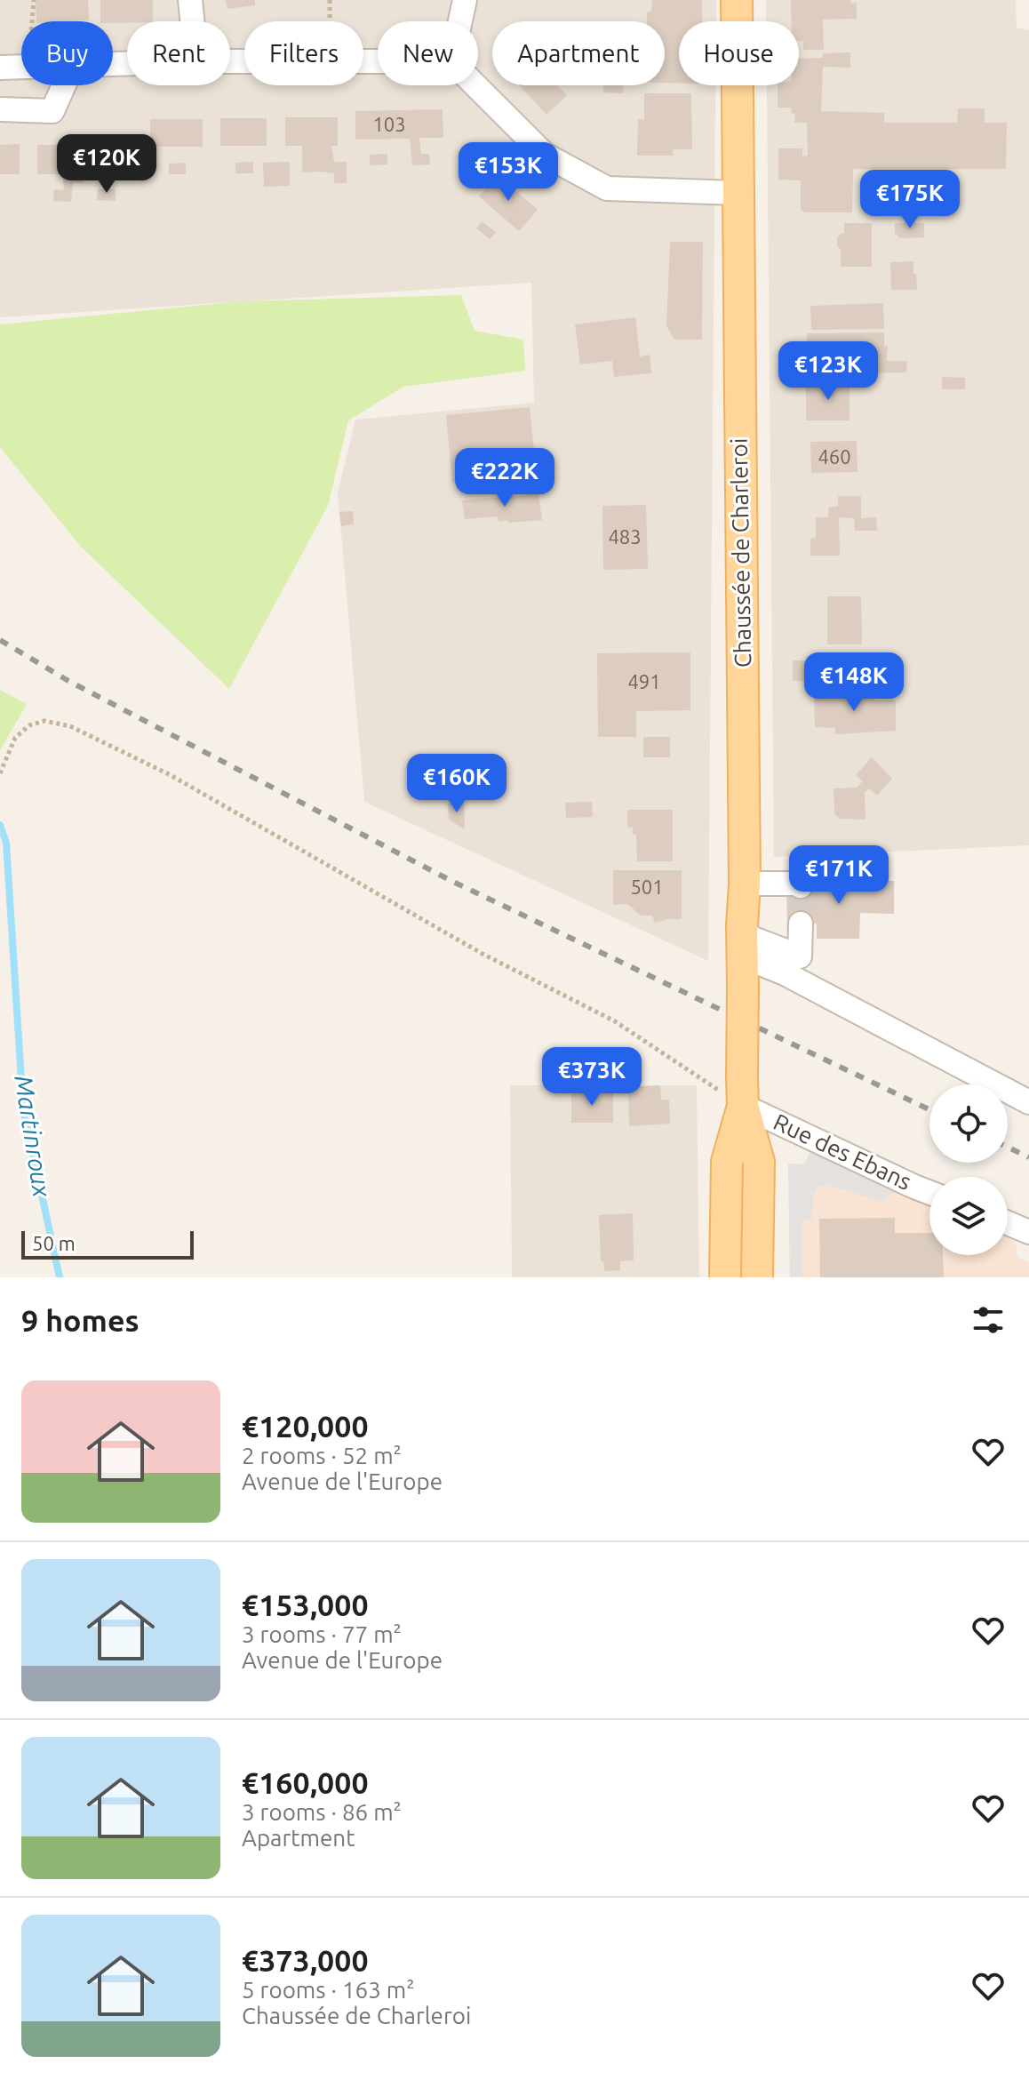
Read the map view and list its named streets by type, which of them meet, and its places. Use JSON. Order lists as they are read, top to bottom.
{
  "streets": {
    "main road": ["Chaussée de Charleroi"],
    "street": ["Rue des Ebans"]
  },
  "crossings": [
    ["Chaussée de Charleroi", "Rue des Ebans"]
  ],
  "water": ["Martinroux"],
  "house_numbers": [
    "103",
    "460",
    "483",
    "491",
    "501"
  ],
  "scale_bar": "50 m",
  "page": {
    "chip": [
      "Buy",
      "Rent",
      "Filters",
      "New",
      "Apartment",
      "House"
    ],
    "price": [
      "€120K",
      "€153K",
      "€175K",
      "€123K",
      "€222K",
      "€148K",
      "€160K",
      "€171K",
      "€373K"
    ],
    "scale": "50 m",
    "heading": "9 homes",
    "list": [
      {
        "name": "€120,000",
        "note": "2 rooms · 52 m² · Avenue de l'Europe"
      },
      {
        "name": "€153,000",
        "note": "3 rooms · 77 m² · Avenue de l'Europe"
      },
      {
        "name": "€160,000",
        "note": "3 rooms · 86 m² · Apartment"
      },
      {
        "name": "€373,000",
        "note": "5 rooms · 163 m² · Chaussée de Charleroi"
      }
    ]
  }
}
